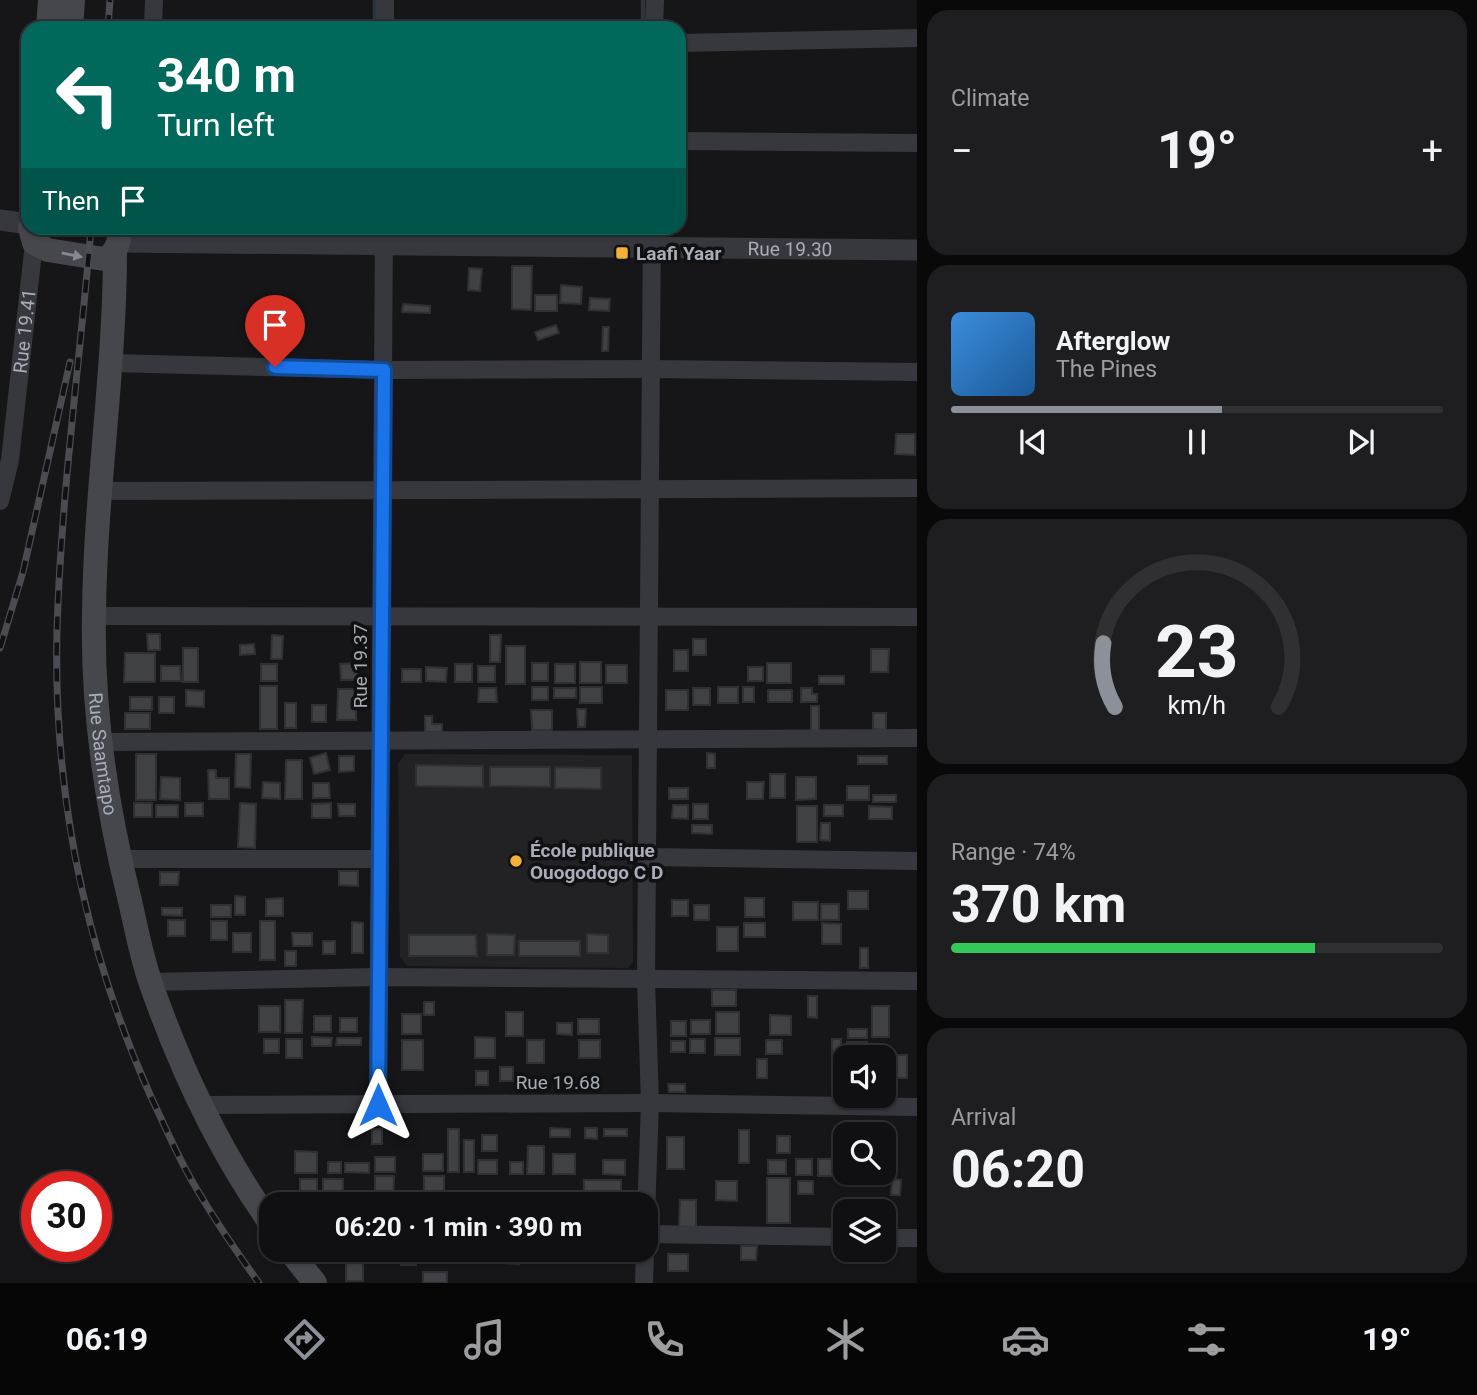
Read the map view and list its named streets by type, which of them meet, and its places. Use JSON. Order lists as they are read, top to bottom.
{
  "streets": {
    "main road": ["Rue Saamtapo"],
    "street": [
      "Rue 19.30",
      "Rue 19.41",
      "Rue 19.37",
      "Rue 19.68"
    ]
  },
  "crossings": [
    ["Rue 19.30", "Rue 19.37"],
    ["Rue 19.30", "Rue Saamtapo"],
    ["Rue 19.37", "Rue 19.68"],
    ["Rue Saamtapo", "Rue 19.68"]
  ],
  "places": {
    "transit": ["Laafi Yaar"],
    "other": ["École publique Ouogodogo C D"]
  },
  "page": {
    "tile": [
      "Climate",
      ["Range · 74%", "370 km"],
      ["Arrival", "06:20"]
    ],
    "turn": ["340 m", "Turn left"],
    "heat": ["−", "19°", "+"],
    "then": "Then",
    "song": ["Afterglow", "The Pines"],
    "limit": "30",
    "trip": "06:20 · 1 min · 390 m",
    "tabs": ["06:19", "19°"],
    "gauge": ["23", "km/h"]
  }
}
